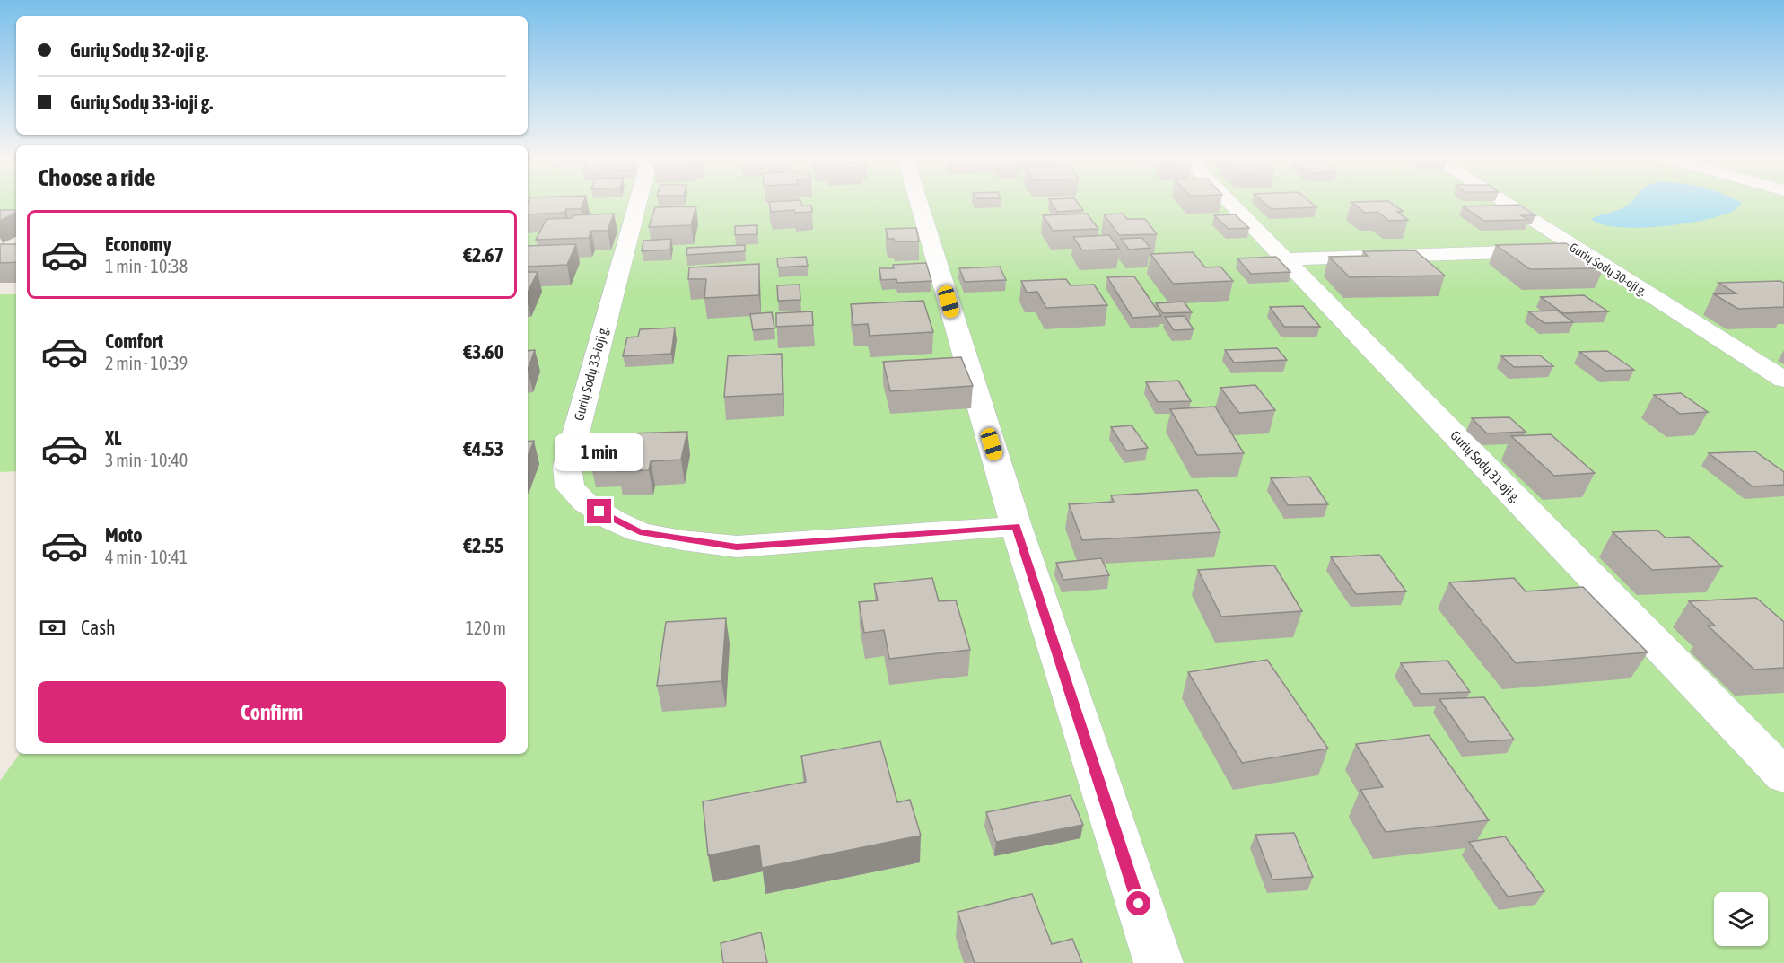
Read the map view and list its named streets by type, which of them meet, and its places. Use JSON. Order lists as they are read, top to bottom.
{
  "streets": {
    "street": ["Gurių Sodų 30-oji g.", "Gurių Sodų 33-ioji g.", "Gurių Sodų 31-oji g."]
  },
  "page": {
    "banner": ["Gurių Sodų 32-oji g.", "Gurių Sodų 33-ioji g."],
    "heading": "Choose a ride",
    "list": [
      {
        "name": "Economy",
        "note": "1 min · 10:38",
        "value": "€2.67"
      },
      {
        "name": "Comfort",
        "note": "2 min · 10:39",
        "value": "€3.60"
      },
      {
        "name": "XL",
        "note": "3 min · 10:40",
        "value": "€4.53"
      },
      {
        "name": "Moto",
        "note": "4 min · 10:41",
        "value": "€2.55"
      }
    ],
    "bubble": "1 min",
    "pay": ["Cash", "120 m"],
    "buttons": "Confirm"
  }
}
